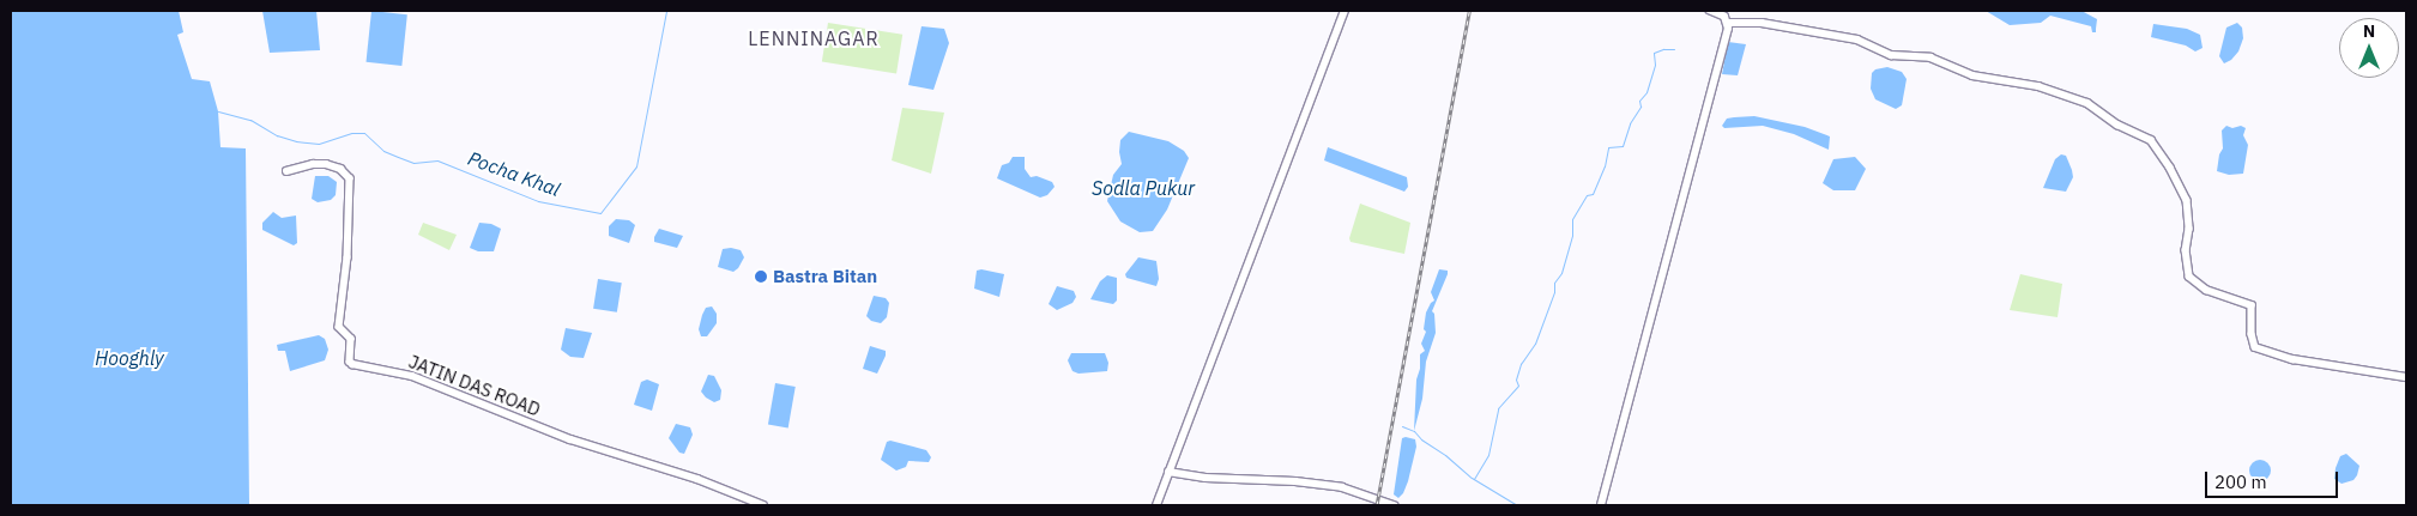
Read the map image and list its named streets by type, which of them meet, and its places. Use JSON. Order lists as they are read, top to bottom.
{
  "streets": {
    "street": ["JATIN DAS ROAD"]
  },
  "districts": ["LENNINAGAR"],
  "water": ["Pocha Khal", "Sodla Pukur", "Hooghly"],
  "places": ["Bastra Bitan"],
  "scale_bar": "200 m",
  "north": "top"
}
